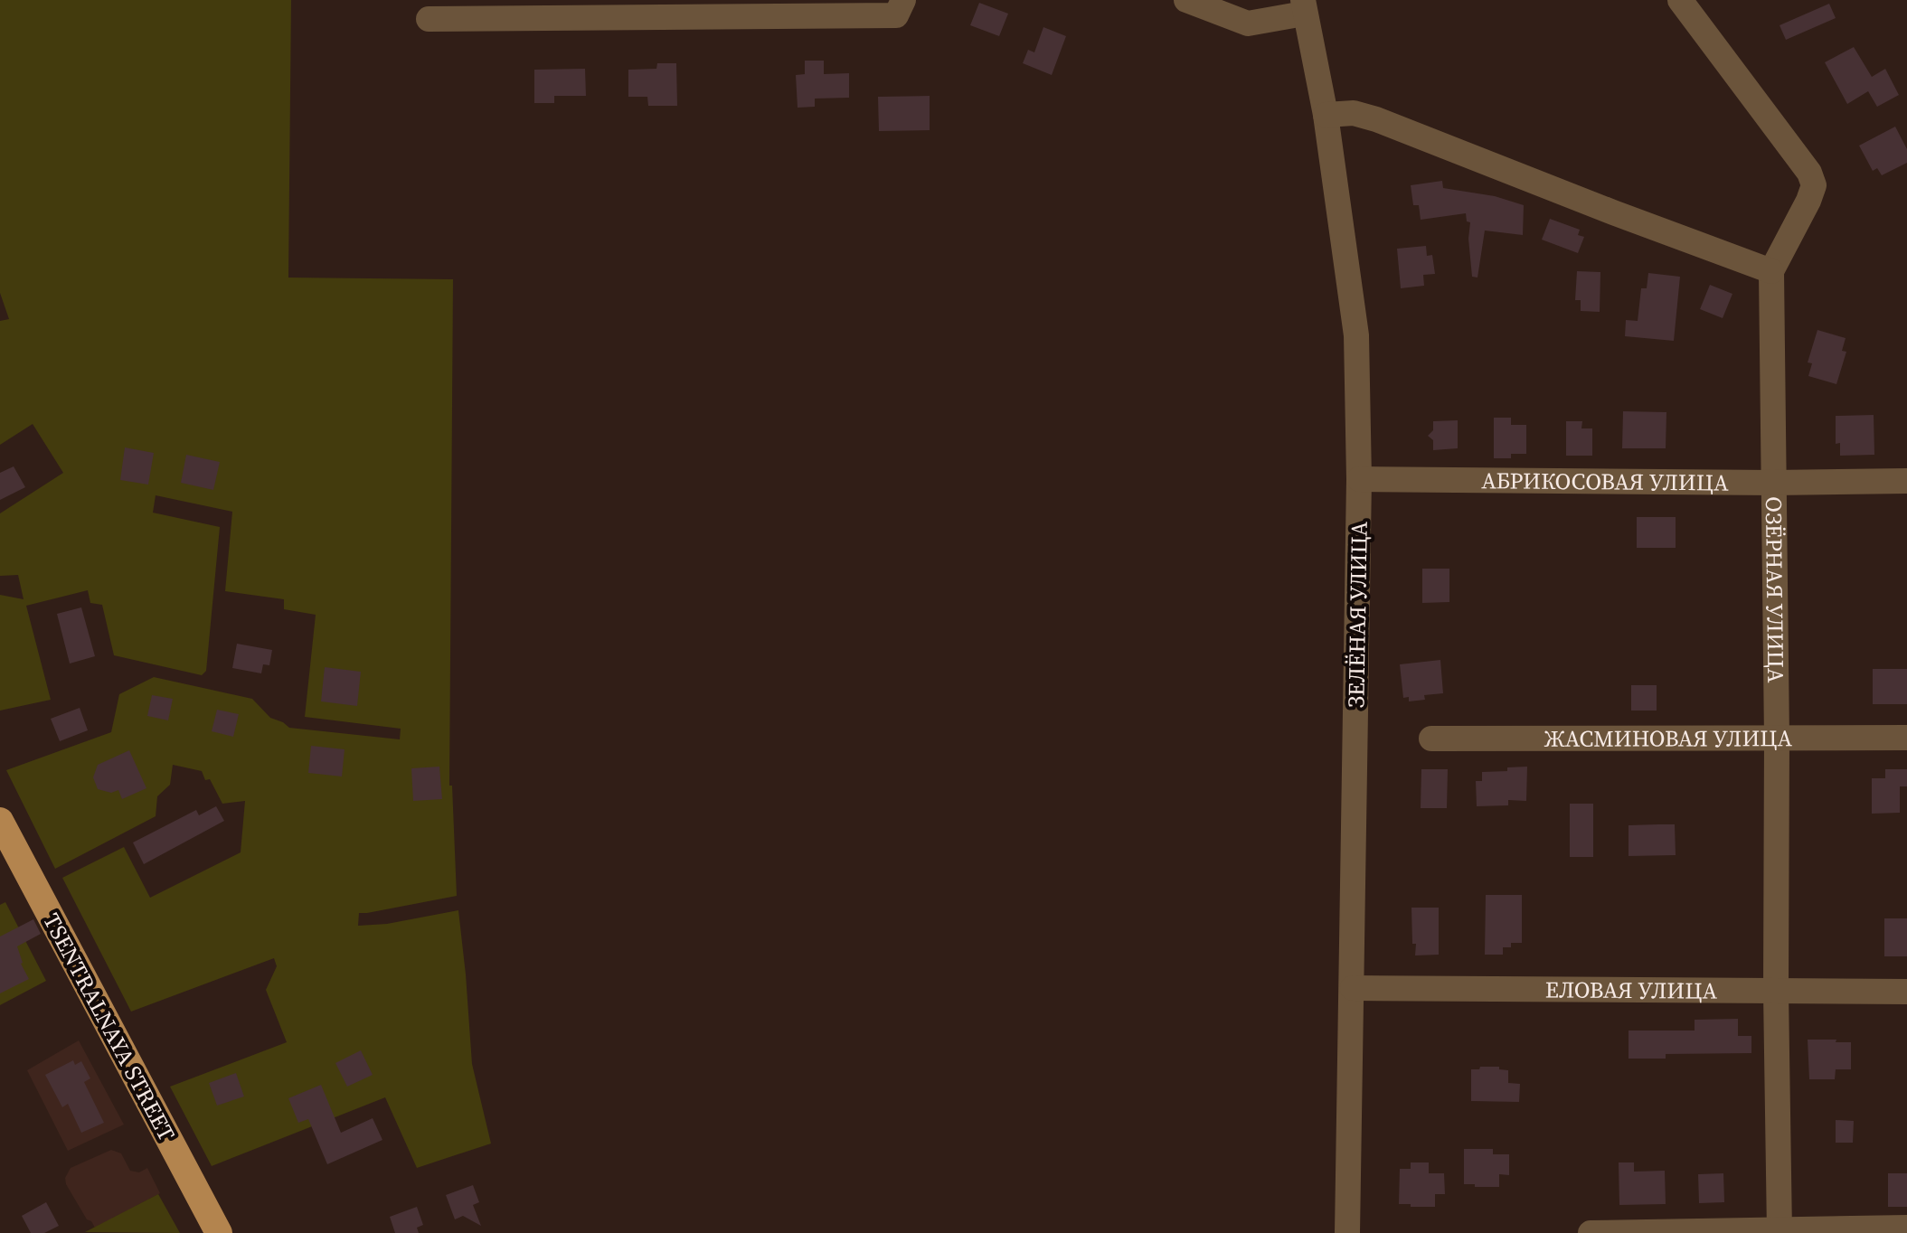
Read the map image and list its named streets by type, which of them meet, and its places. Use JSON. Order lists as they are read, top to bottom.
{
  "streets": {
    "main road": ["TSENTRALNAYA STREET"],
    "street": [
      "АБРИКОСОВАЯ УЛИЦА",
      "ОЗЁРНАЯ УЛИЦА",
      "ЗЕЛЁНАЯ УЛИЦА",
      "ЖАСМИНОВАЯ УЛИЦА",
      "ЕЛОВАЯ УЛИЦА"
    ]
  },
  "crossings": [
    ["АБРИКОСОВАЯ УЛИЦА", "ОЗЁРНАЯ УЛИЦА"],
    ["АБРИКОСОВАЯ УЛИЦА", "ЗЕЛЁНАЯ УЛИЦА"],
    ["ОЗЁРНАЯ УЛИЦА", "ЖАСМИНОВАЯ УЛИЦА"],
    ["ОЗЁРНАЯ УЛИЦА", "ЕЛОВАЯ УЛИЦА"],
    ["ЗЕЛЁНАЯ УЛИЦА", "ЕЛОВАЯ УЛИЦА"]
  ]
}
